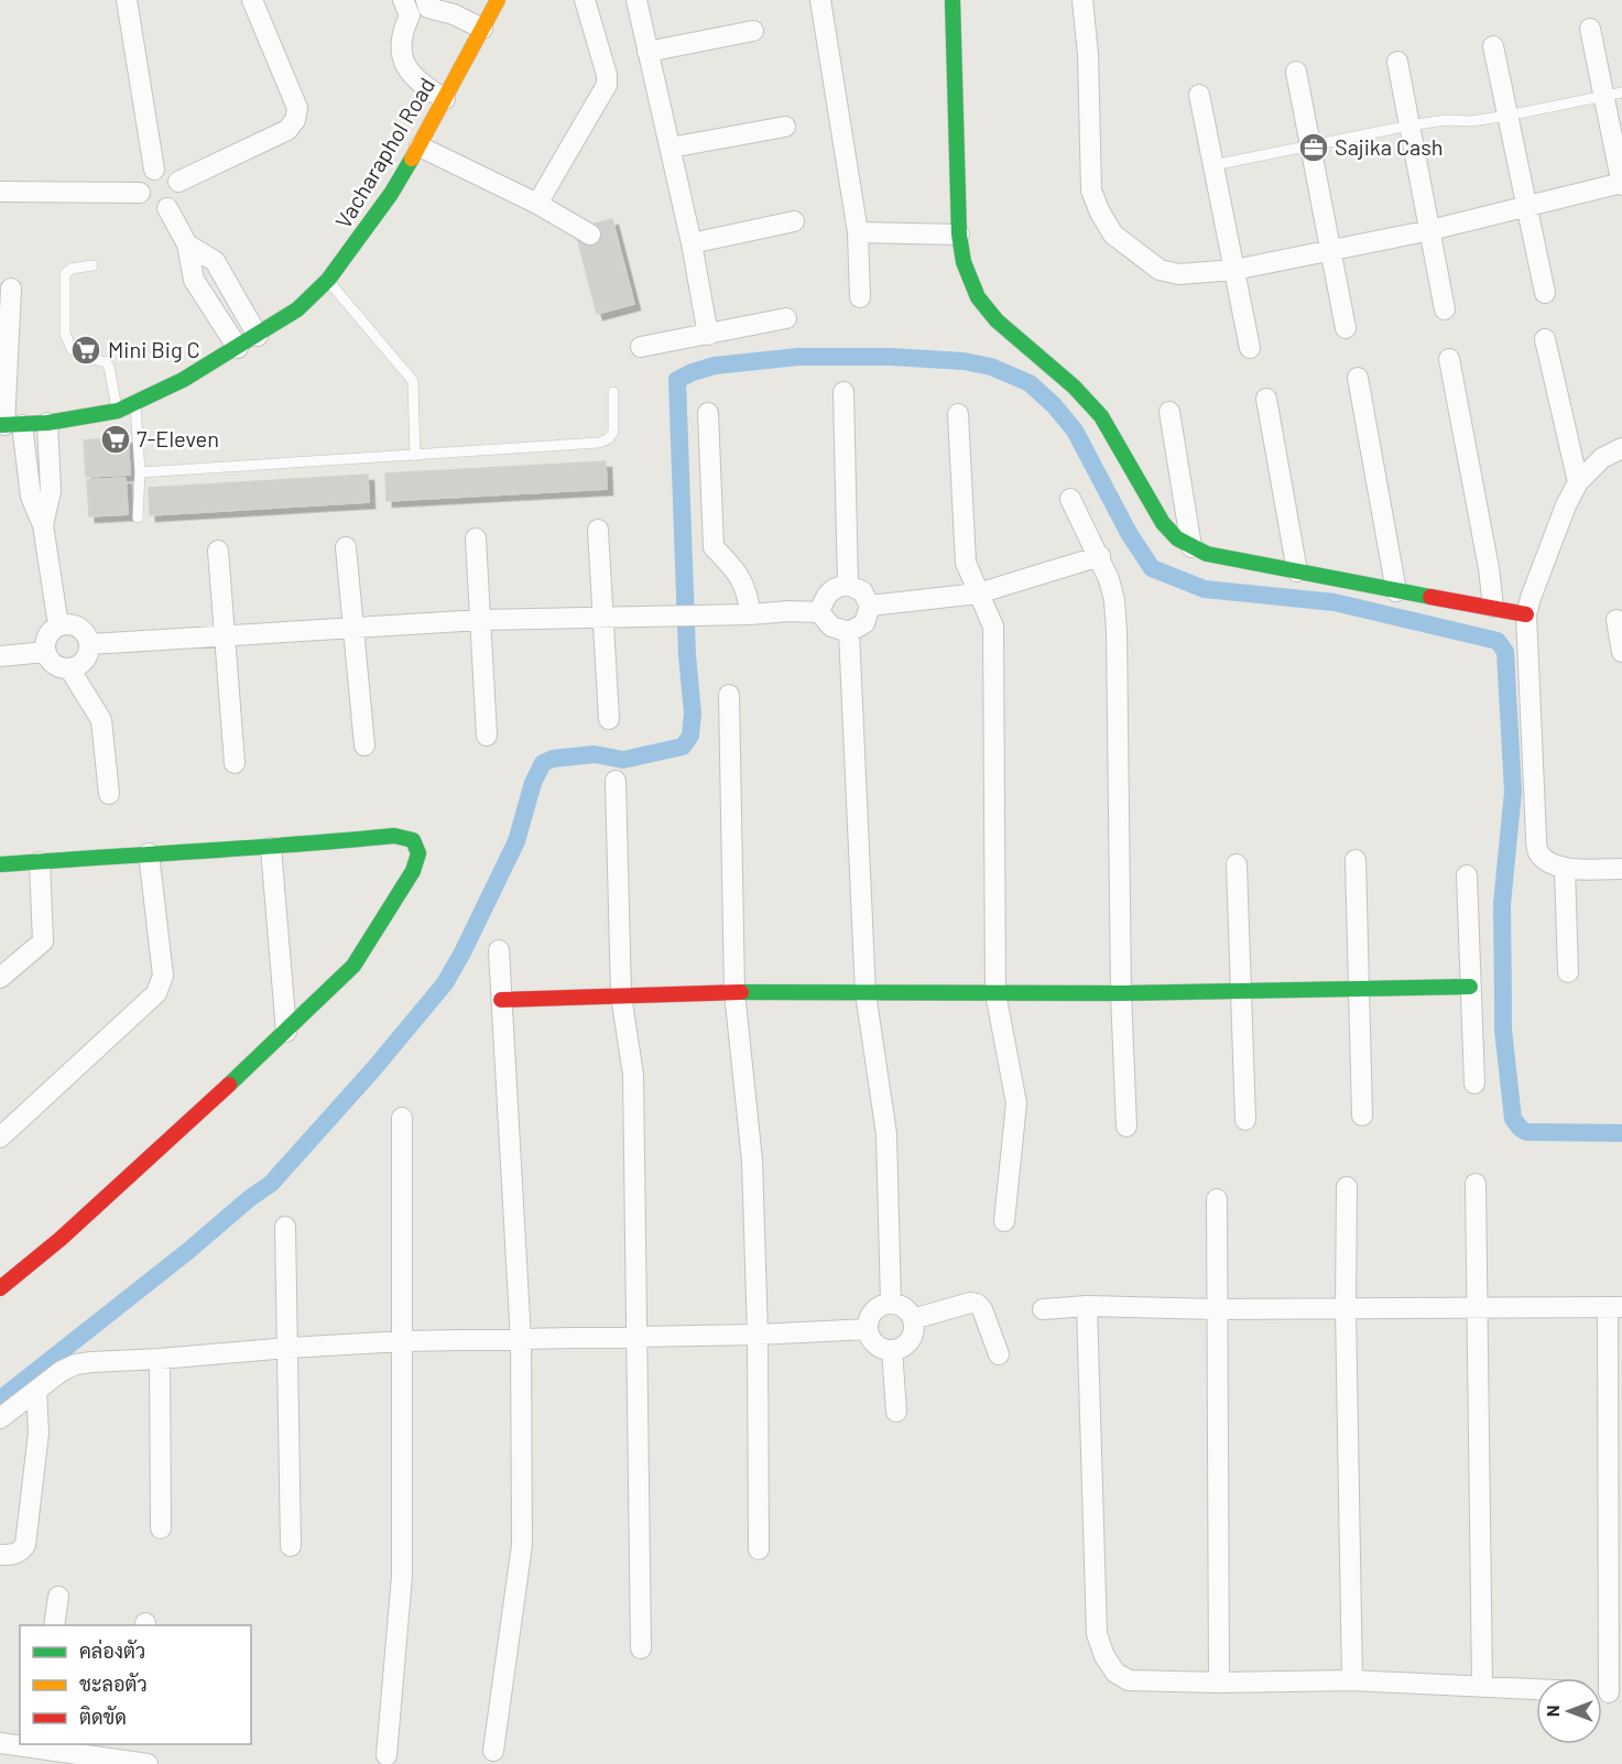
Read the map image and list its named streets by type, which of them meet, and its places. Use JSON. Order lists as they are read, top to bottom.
{
  "streets": {
    "street": ["Vacharaphol Road"]
  },
  "places": {
    "office": ["Sajika Cash"],
    "supermarket": ["Mini Big C", "7-Eleven"]
  },
  "legend": ["คล่องตัว", "ชะลอตัว", "ติดขัด"],
  "north": "left"
}
